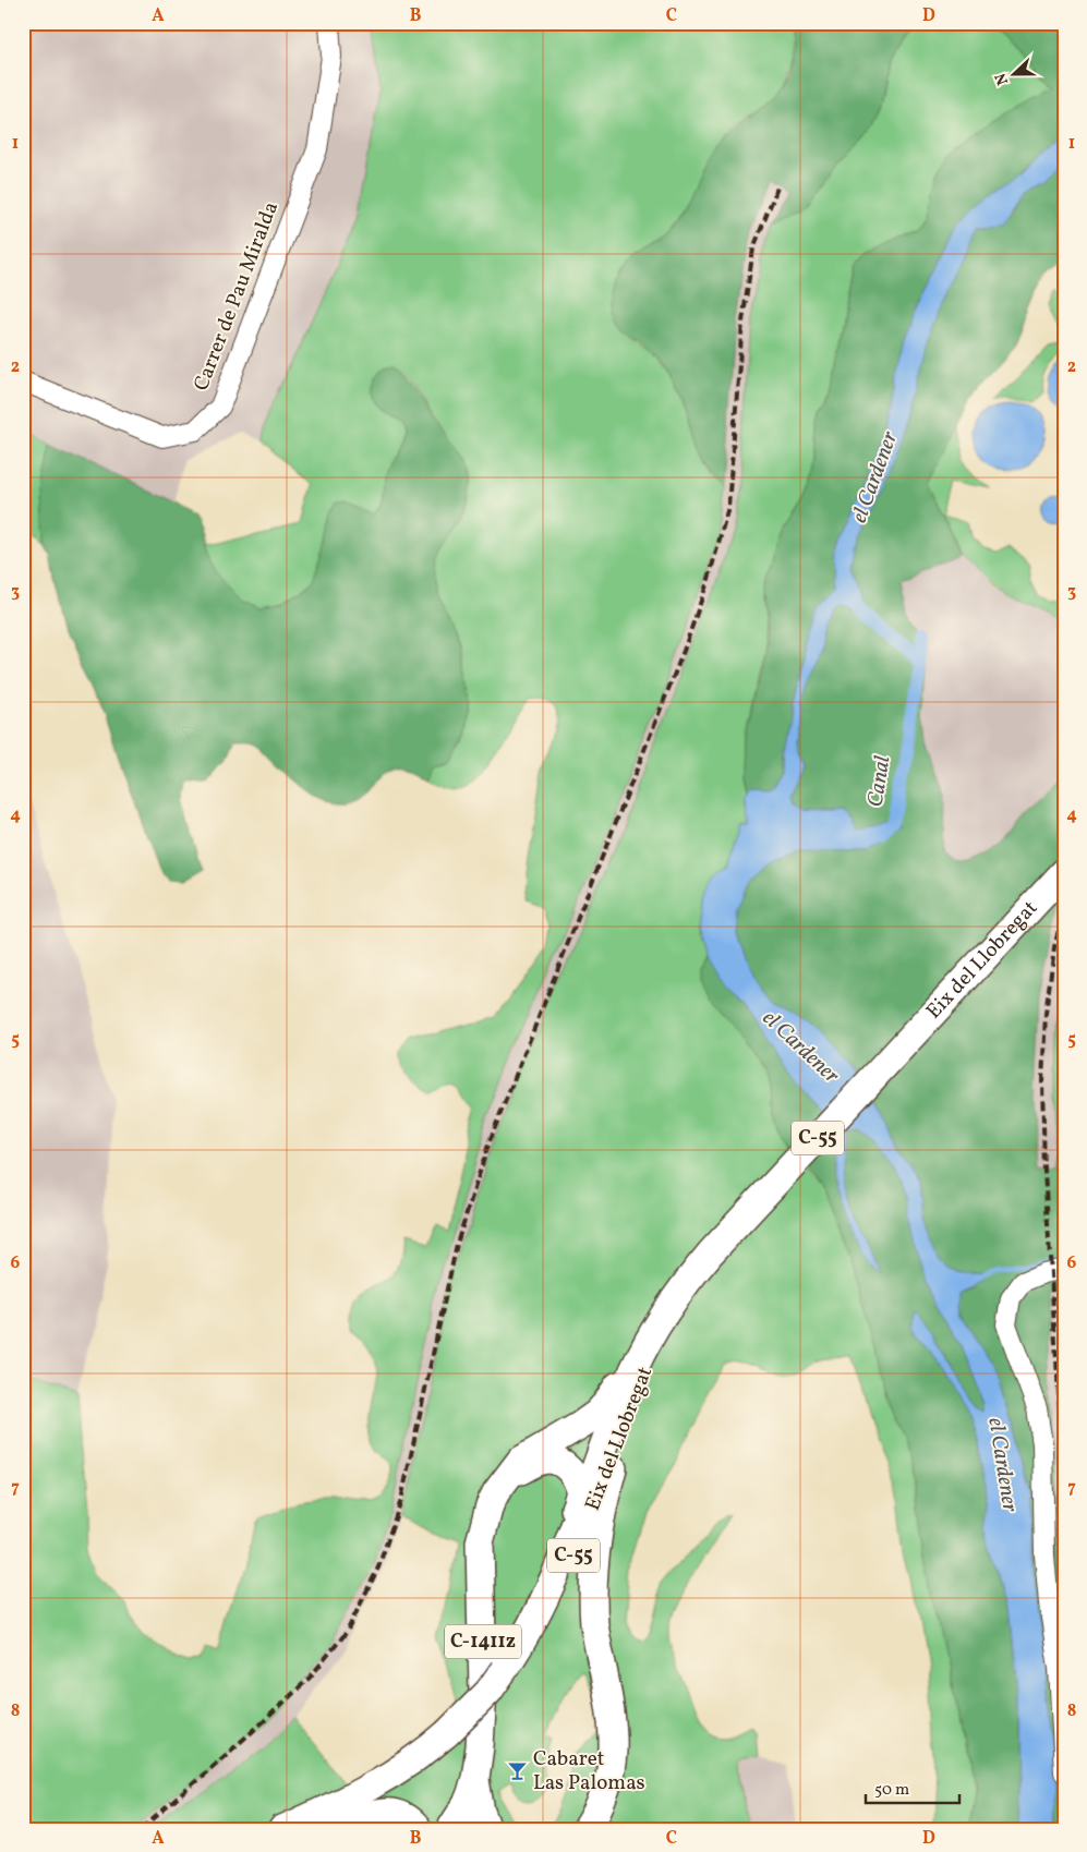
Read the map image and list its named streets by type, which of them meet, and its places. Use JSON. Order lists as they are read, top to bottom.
{
  "streets": {
    "highway": ["Eix del Llobregat", "C-55", "C-1411z"],
    "street": ["Carrer de Pau Miralda"]
  },
  "crossings": [
    ["Eix del Llobregat", "C-55"]
  ],
  "water": ["el Cardener", "Canal"],
  "places": {
    "bar": ["Cabaret Las Palomas"]
  },
  "scale_bar": "50 m",
  "north": "left",
  "grid": {
    "columns": [
      "A",
      "B",
      "C",
      "D"
    ],
    "rows": [
      "1",
      "2",
      "3",
      "4",
      "5",
      "6",
      "7",
      "8"
    ]
  }
}
